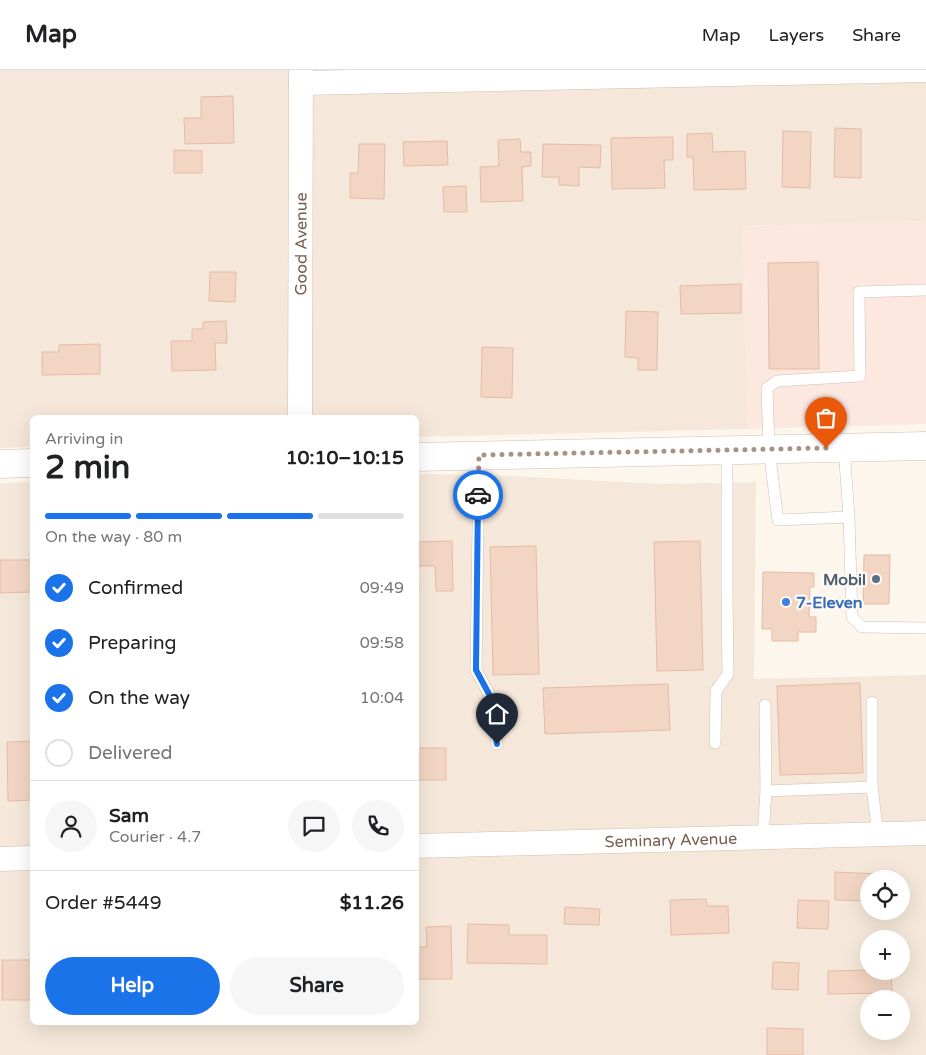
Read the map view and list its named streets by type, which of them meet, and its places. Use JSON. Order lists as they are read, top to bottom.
{
  "streets": {
    "street": ["Good Avenue", "Seminary Avenue"]
  },
  "places": ["Mobil", "7-Eleven"],
  "page": {
    "header": "Map",
    "nav": ["Map", "Layers", "Share"],
    "heading": ["2 min", "Arriving in", "10:10–10:15"],
    "panel": [
      "Sam",
      "Courier · 4.7",
      "Order #5449",
      "$11.26"
    ],
    "bar": "On the way · 80 m",
    "list": [
      ["Confirmed", "09:49"],
      ["Preparing", "09:58"],
      ["On the way", "10:04"],
      "Delivered"
    ],
    "map_buttons": ["+", "−"],
    "buttons": ["Help", "Share"]
  }
}
